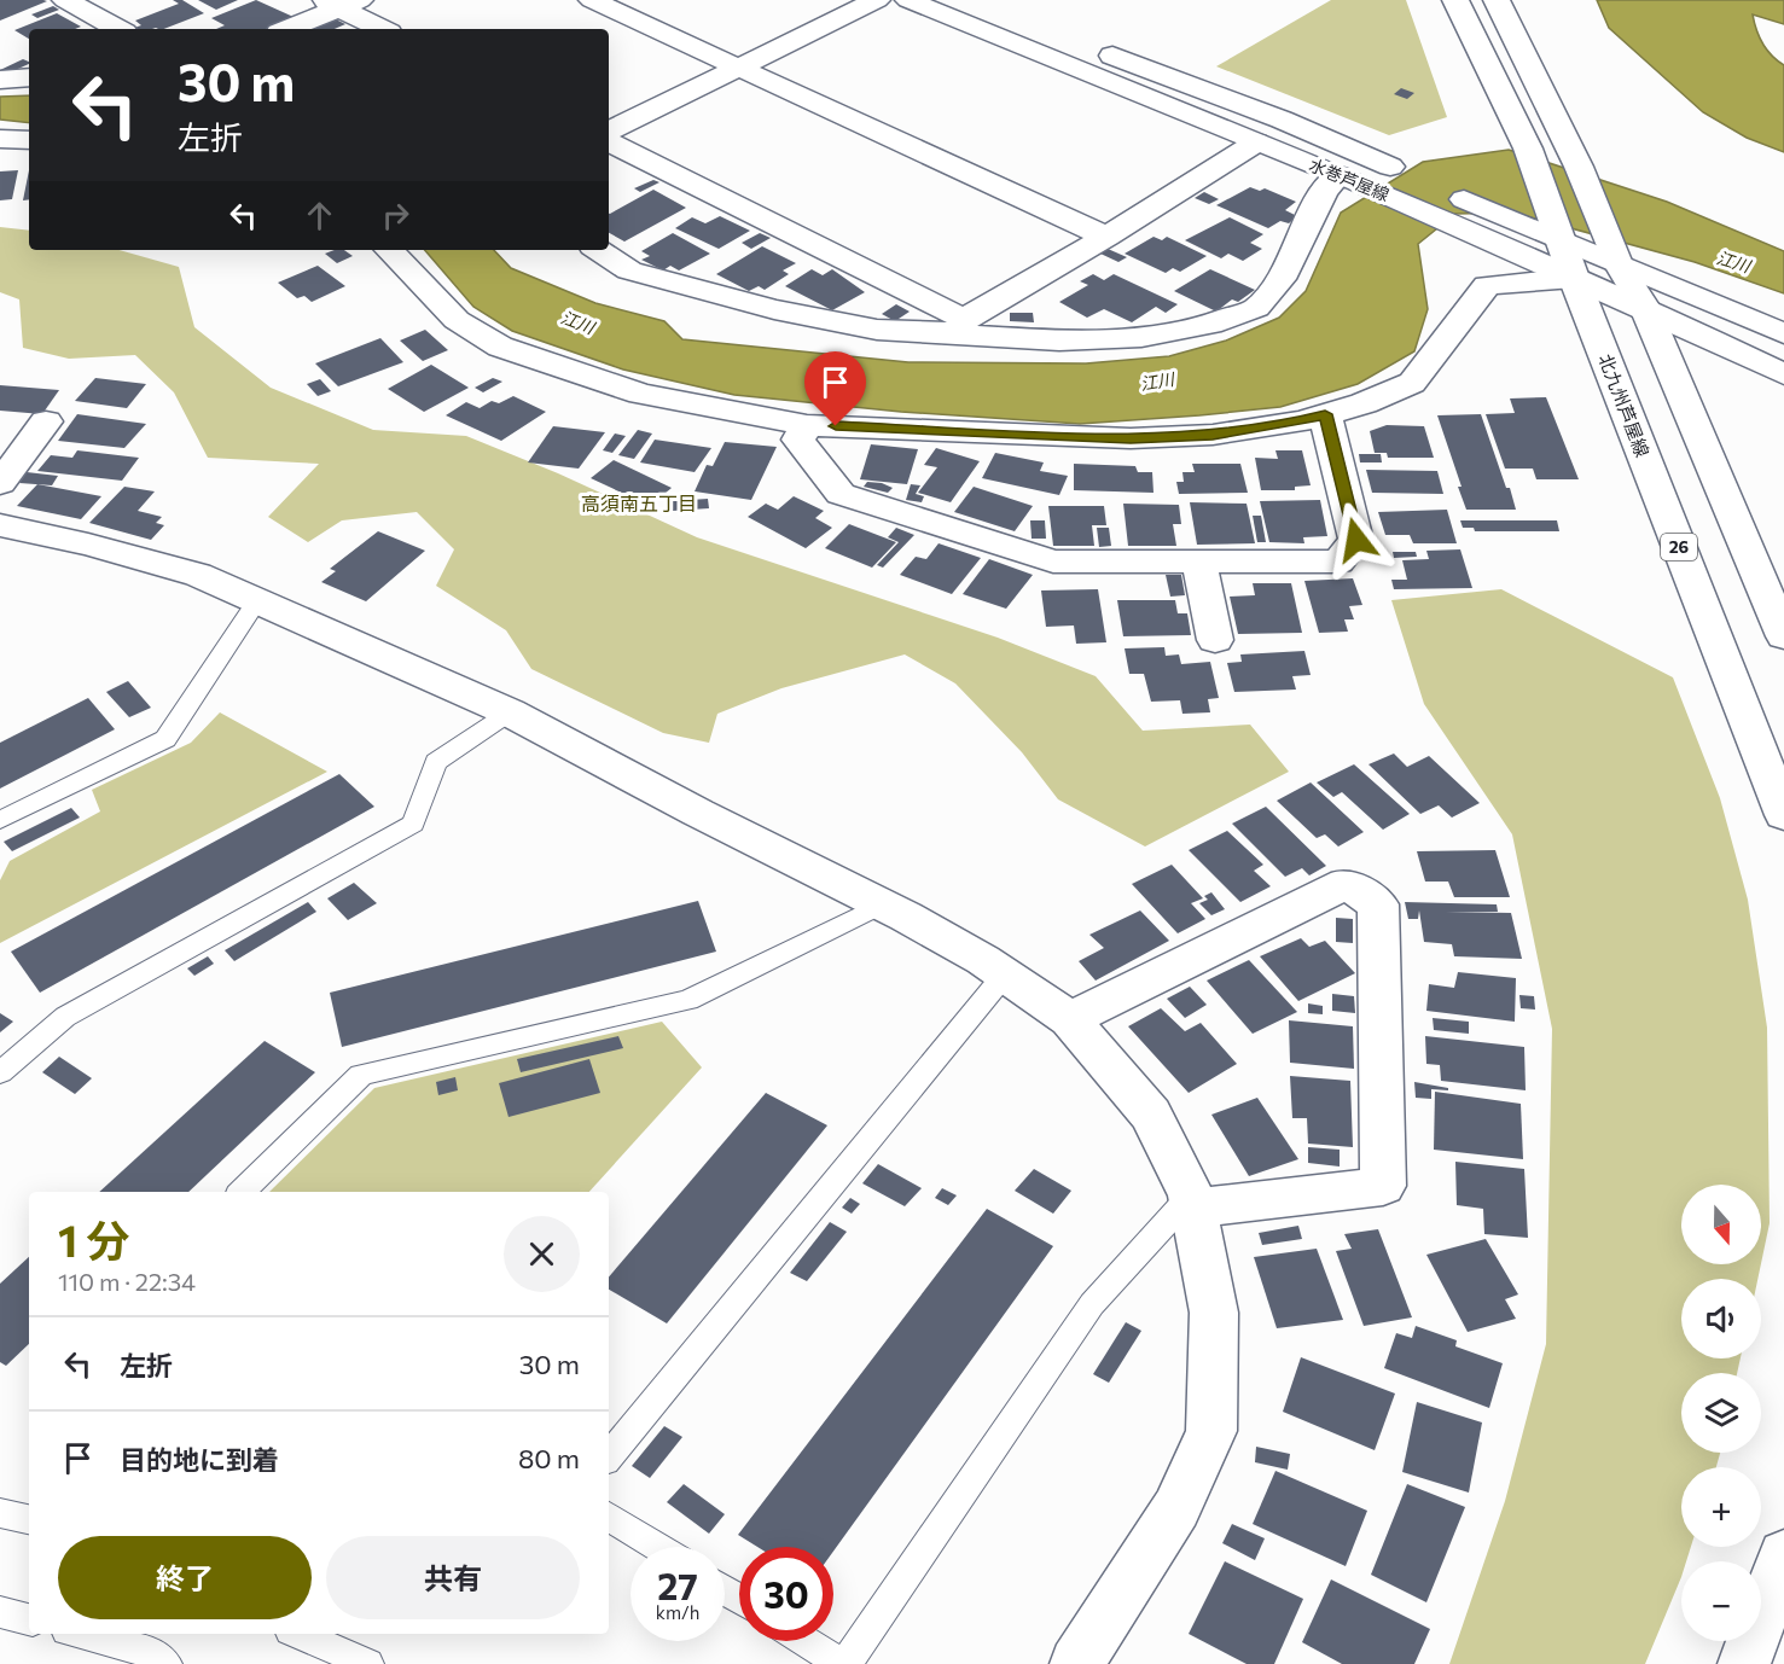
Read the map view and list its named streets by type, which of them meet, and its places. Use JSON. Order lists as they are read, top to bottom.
{
  "streets": {
    "street": ["水巻芦屋線", "北九州芦屋線", "26"]
  },
  "crossings": [
    ["水巻芦屋線", "北九州芦屋線"]
  ],
  "districts": ["高須南五丁目"],
  "water": ["江川"],
  "north": "bottom",
  "page": {
    "turn": ["30 m", "左折"],
    "map_buttons": ["+", "−"],
    "heading": ["1 分", "110 m · 22:34"],
    "list": [
      {
        "name": "左折",
        "value": "30 m"
      },
      {
        "name": "目的地に到着",
        "value": "80 m"
      }
    ],
    "buttons": ["終了", "共有"],
    "speed": "27 km/h",
    "limit": "30"
  }
}
